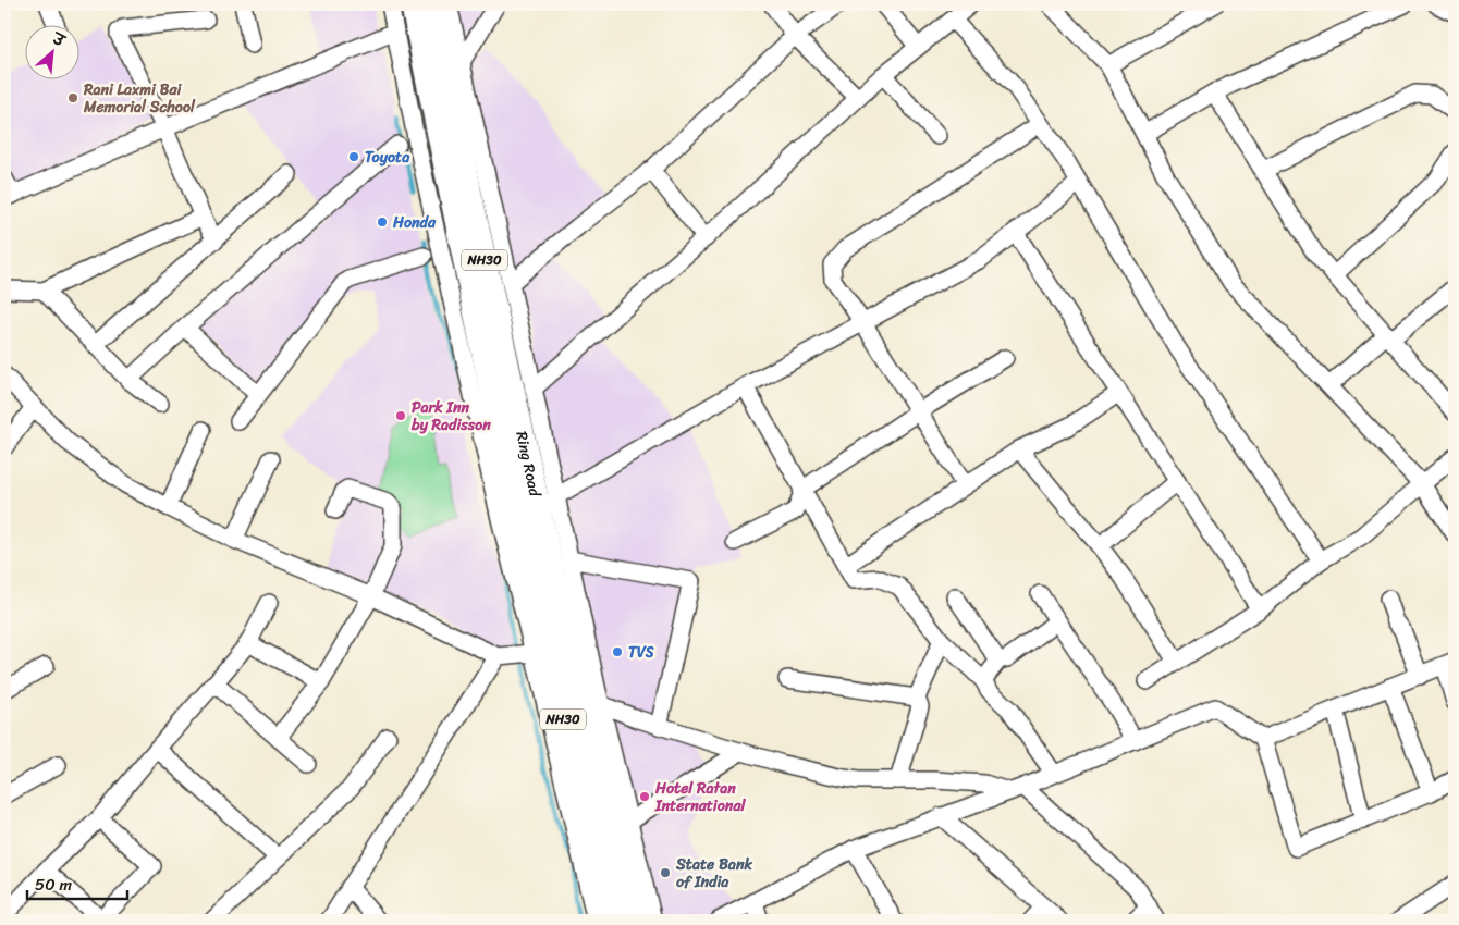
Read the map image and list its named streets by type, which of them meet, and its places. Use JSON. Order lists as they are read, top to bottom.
{
  "streets": {
    "highway": ["NH30", "Ring Road"]
  },
  "places": [
    "Rani Laxmi Bai Memorial School",
    "Toyota",
    "Honda",
    "Park Inn by Radisson",
    "TVS",
    "Hotel Ratan International",
    "State Bank of India"
  ],
  "scale_bar": "50 m",
  "north": "top right"
}
